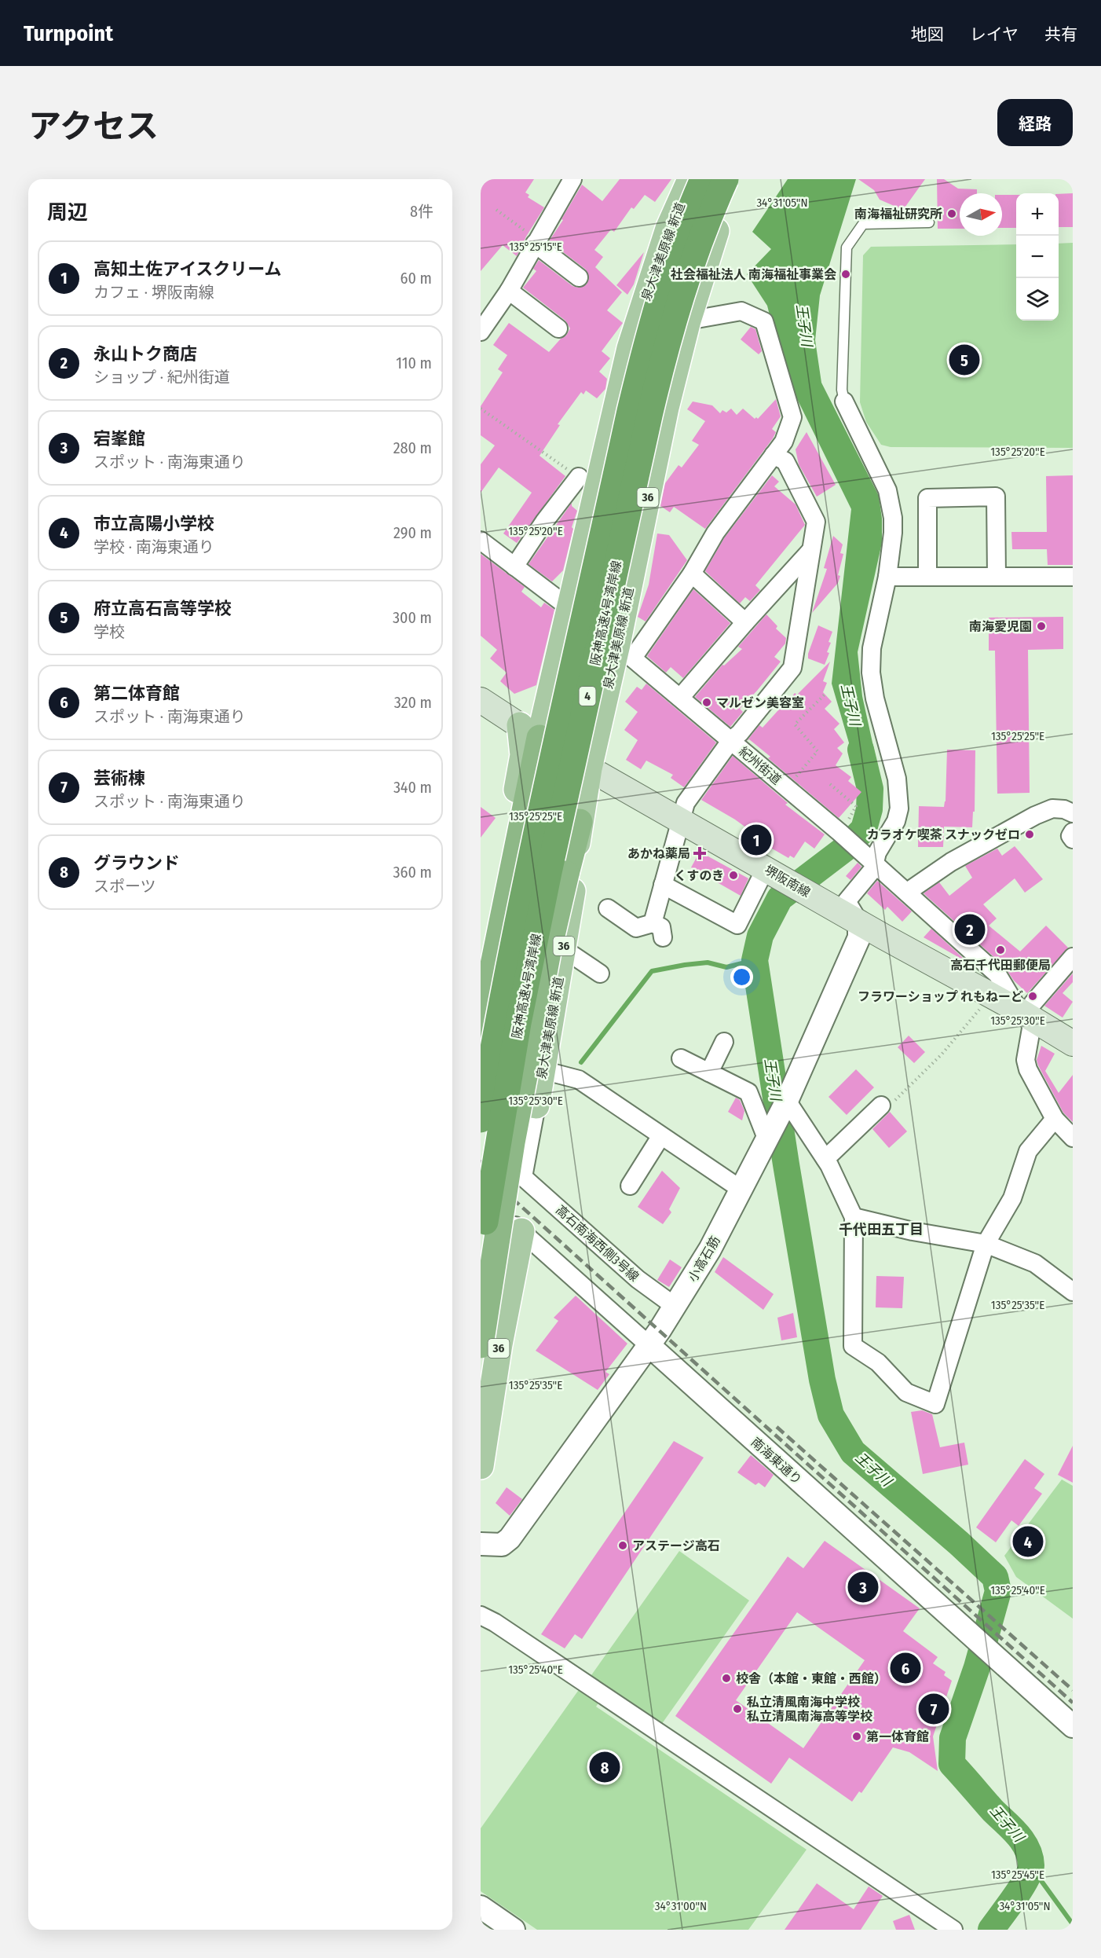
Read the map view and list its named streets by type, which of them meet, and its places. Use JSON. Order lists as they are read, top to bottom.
{
  "streets": {
    "highway": ["阪神高速4号湾岸線", "4"],
    "main road": ["泉大津美原線 新道", "36", "堺阪南線"],
    "street": [
      "紀州街道",
      "高石南海西側3号線",
      "小高石筋",
      "南海東通り"
    ]
  },
  "crossings": [
    ["泉大津美原線 新道", "紀州街道"],
    ["泉大津美原線 新道", "堺阪南線"],
    ["泉大津美原線 新道", "高石南海西側3号線"],
    ["36", "南海東通り"],
    ["紀州街道", "堺阪南線"],
    ["堺阪南線", "小高石筋"],
    ["高石南海西側3号線", "小高石筋"],
    ["小高石筋", "南海東通り"]
  ],
  "districts": ["千代田五丁目"],
  "water": ["王子川"],
  "places": {
    "other": [
      "南海福祉研究所",
      "社会福祉法人 南海福祉事業会",
      "南海愛児園",
      "マルゼン美容室",
      "カラオケ喫茶 スナックゼロ",
      "くすのき",
      "高石千代田郵便局",
      "フラワーショップ れもねーど",
      "アステージ高石",
      "校舎（本館・東館・西館）",
      "私立清風南海中学校 私立清風南海高等学校",
      "第一体育館"
    ],
    "health": ["あかね薬局"]
  },
  "north": "right",
  "page": {
    "header": "Turnpoint",
    "nav": ["地図", "レイヤ", "共有"],
    "title": "アクセス",
    "buttons": "経路",
    "heading": ["周辺", "8件"],
    "map_buttons": ["+", "−"],
    "list": [
      {
        "mark": "1",
        "name": "高知土佐アイスクリーム",
        "note": "カフェ · 堺阪南線",
        "value": "60 m"
      },
      {
        "mark": "2",
        "name": "永山トク商店",
        "note": "ショップ · 紀州街道",
        "value": "110 m"
      },
      {
        "mark": "3",
        "name": "宕峯館",
        "note": "スポット · 南海東通り",
        "value": "280 m"
      },
      {
        "mark": "4",
        "name": "市立高陽小学校",
        "note": "学校 · 南海東通り",
        "value": "290 m"
      },
      {
        "mark": "5",
        "name": "府立高石高等学校",
        "note": "学校",
        "value": "300 m"
      },
      {
        "mark": "6",
        "name": "第二体育館",
        "note": "スポット · 南海東通り",
        "value": "320 m"
      },
      {
        "mark": "7",
        "name": "芸術棟",
        "note": "スポット · 南海東通り",
        "value": "340 m"
      },
      {
        "mark": "8",
        "name": "グラウンド",
        "note": "スポーツ",
        "value": "360 m"
      }
    ],
    "pins": [
      "5",
      "1",
      "2",
      "4",
      "3",
      "6",
      "7",
      "8"
    ]
  },
  "coordinates": [
    "34°31'05\"N",
    "135°25'15\"E",
    "135°25'20\"E",
    "135°25'25\"E",
    "135°25'30\"E",
    "135°25'35\"E",
    "135°25'40\"E",
    "135°25'45\"E",
    "34°31'00\"N"
  ]
}
